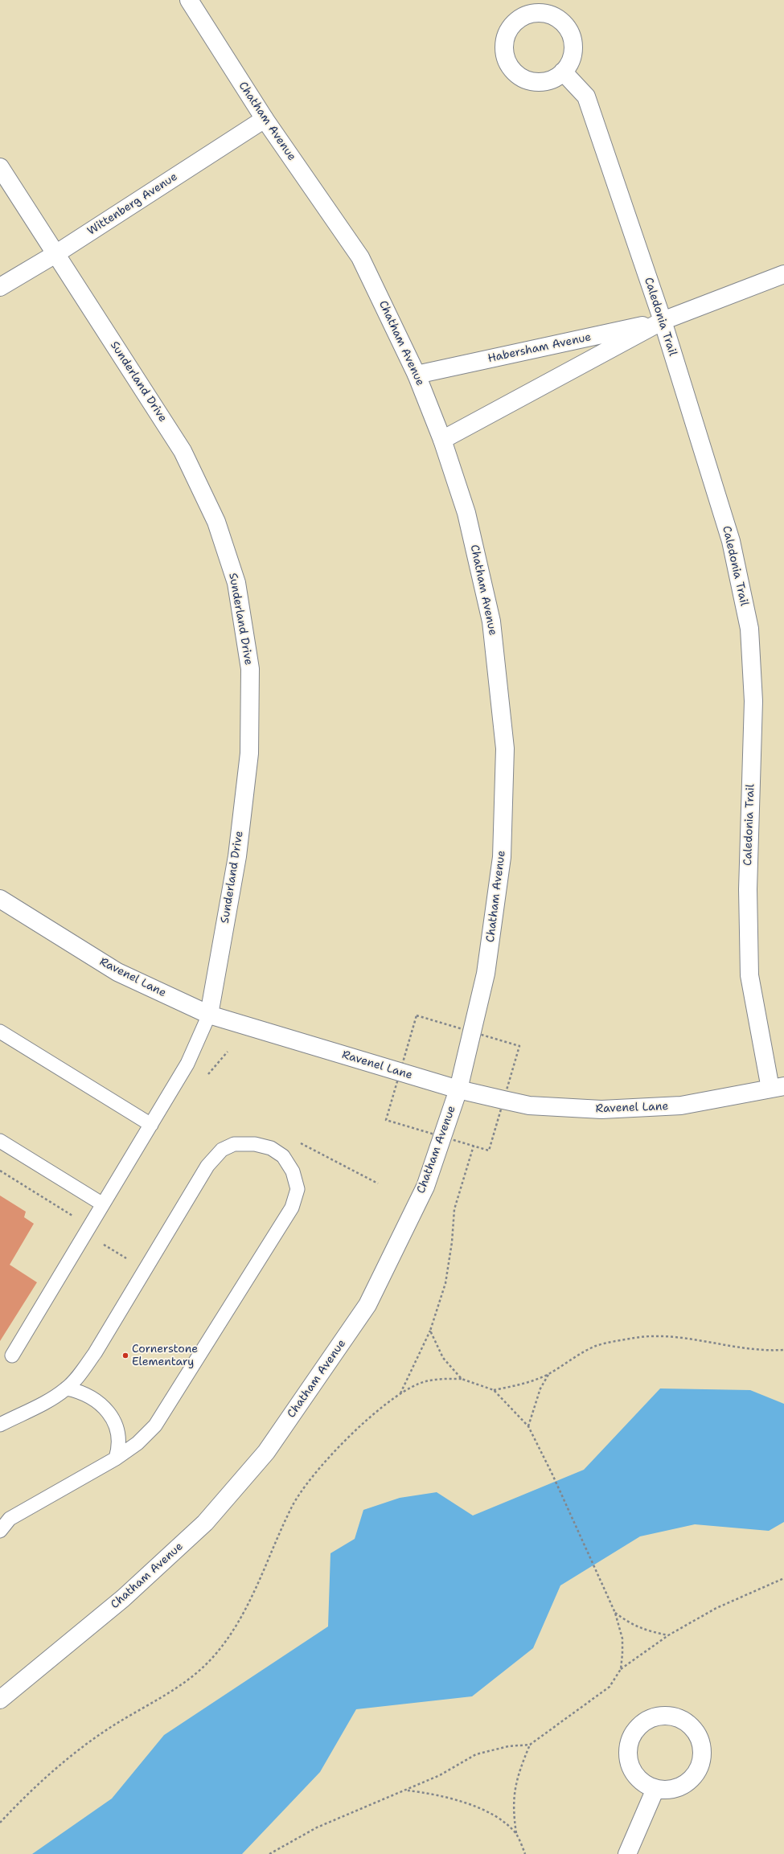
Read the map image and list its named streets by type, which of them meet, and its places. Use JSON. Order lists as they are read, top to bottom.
{
  "streets": {
    "street": [
      "Chatham Avenue",
      "Wittenberg Avenue",
      "Caledonia Trail",
      "Habersham Avenue",
      "Sunderland Drive",
      "Ravenel Lane"
    ]
  },
  "crossings": [
    ["Chatham Avenue", "Wittenberg Avenue"],
    ["Chatham Avenue", "Habersham Avenue"],
    ["Chatham Avenue", "Ravenel Lane"],
    ["Wittenberg Avenue", "Sunderland Drive"],
    ["Caledonia Trail", "Habersham Avenue"],
    ["Caledonia Trail", "Ravenel Lane"],
    ["Sunderland Drive", "Ravenel Lane"]
  ],
  "places": ["Cornerstone Elementary"]
}
